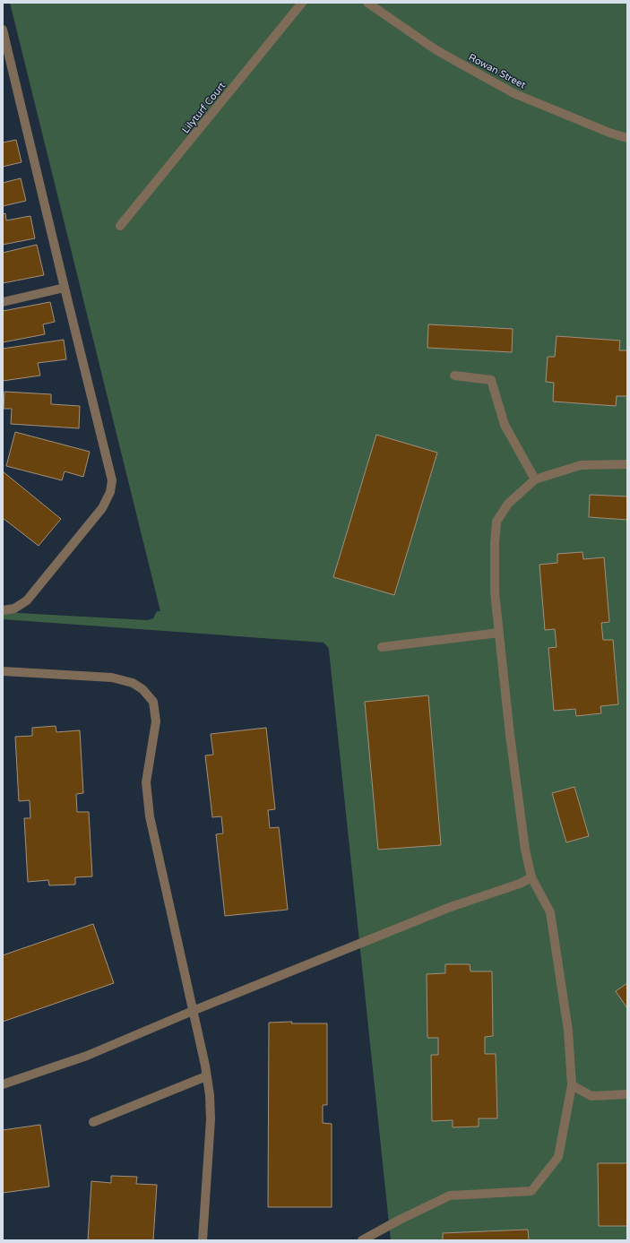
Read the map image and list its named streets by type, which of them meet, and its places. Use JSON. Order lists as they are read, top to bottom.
{
  "streets": {
    "street": ["Rowan Street", "Lilyturf Court"]
  }
}
